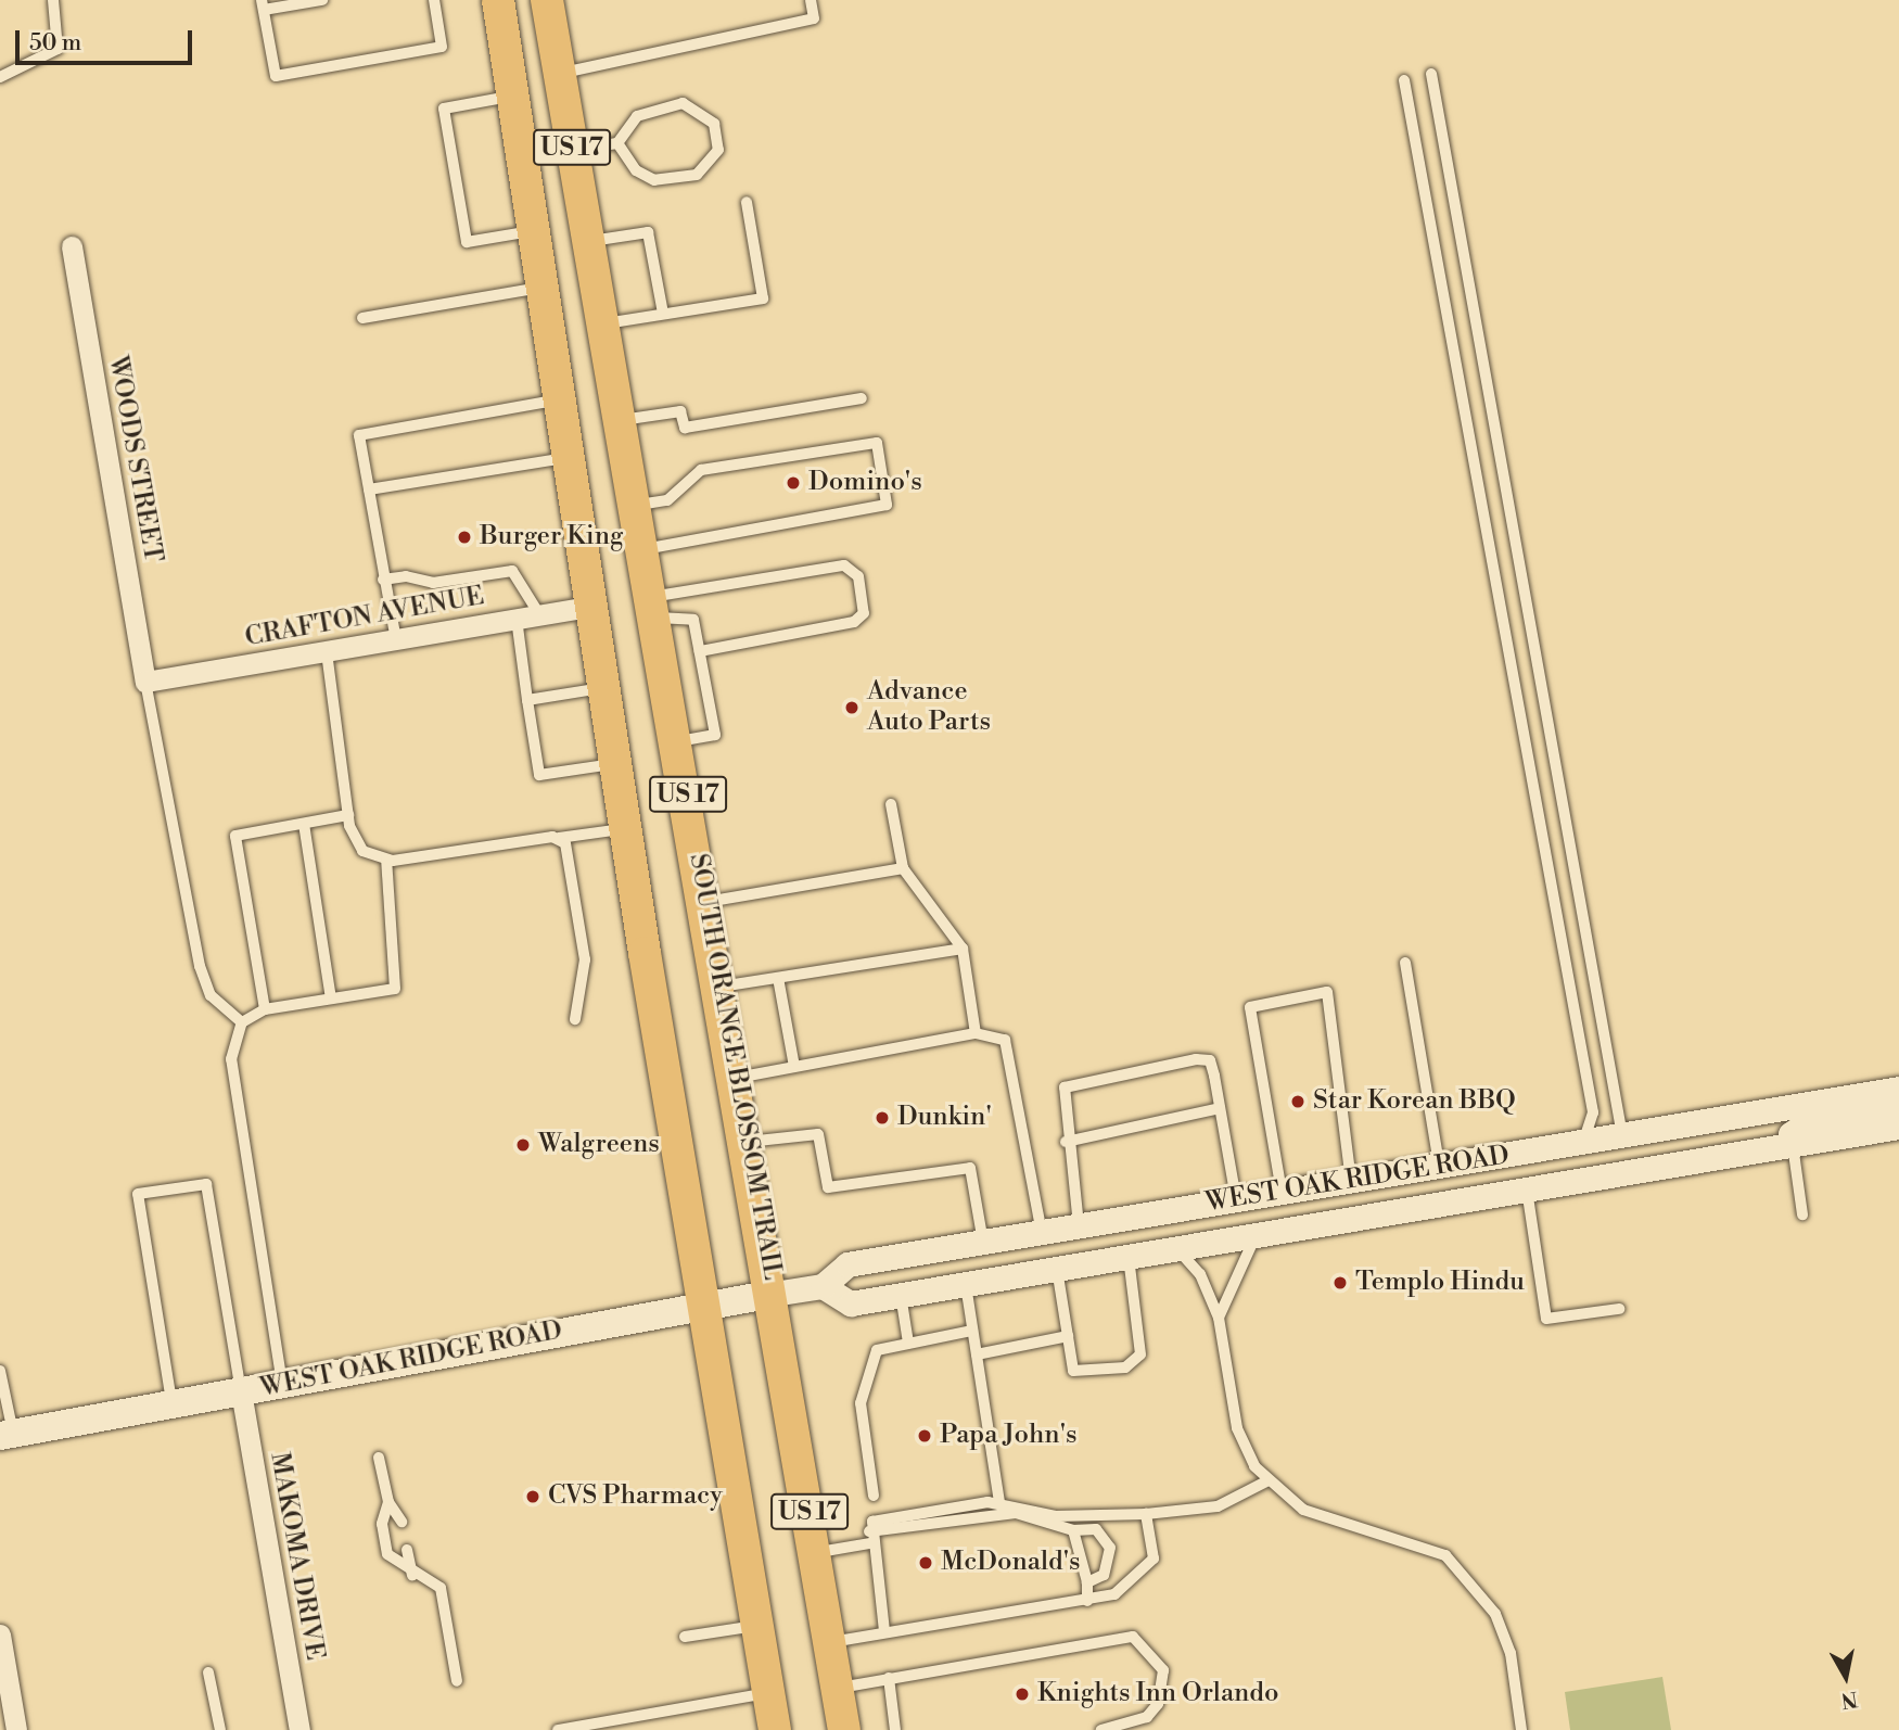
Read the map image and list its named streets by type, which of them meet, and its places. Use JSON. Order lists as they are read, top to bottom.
{
  "streets": {
    "main road": ["US 17", "SOUTH ORANGE BLOSSOM TRAIL", "WEST OAK RIDGE ROAD"],
    "street": ["WOODS STREET", "CRAFTON AVENUE", "MAKOMA DRIVE"]
  },
  "crossings": [
    ["US 17", "CRAFTON AVENUE"],
    ["US 17", "WEST OAK RIDGE ROAD"],
    ["WOODS STREET", "CRAFTON AVENUE"],
    ["SOUTH ORANGE BLOSSOM TRAIL", "WEST OAK RIDGE ROAD"],
    ["WEST OAK RIDGE ROAD", "MAKOMA DRIVE"]
  ],
  "places": [
    "Domino's",
    "Burger King",
    "Advance Auto Parts",
    "Star Korean BBQ",
    "Dunkin'",
    "Walgreens",
    "Templo Hindu",
    "Papa John's",
    "CVS Pharmacy",
    "McDonald's",
    "Knights Inn Orlando"
  ],
  "scale_bar": "50 m",
  "north": "bottom"
}
